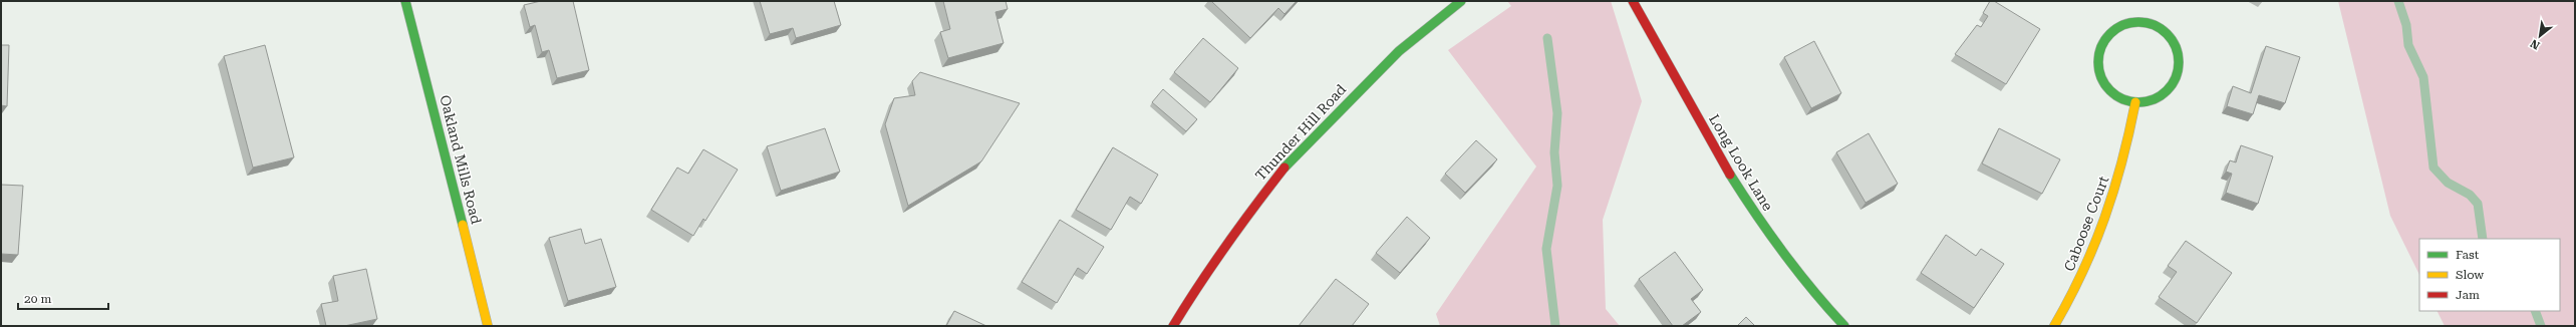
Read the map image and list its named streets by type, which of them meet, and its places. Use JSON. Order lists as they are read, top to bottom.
{
  "streets": {
    "street": [
      "Thunder Hill Road",
      "Oakland Mills Road",
      "Long Look Lane",
      "Caboose Court"
    ]
  },
  "legend": ["Fast", "Slow", "Jam"],
  "scale_bar": "20 m",
  "north": "bottom left"
}
